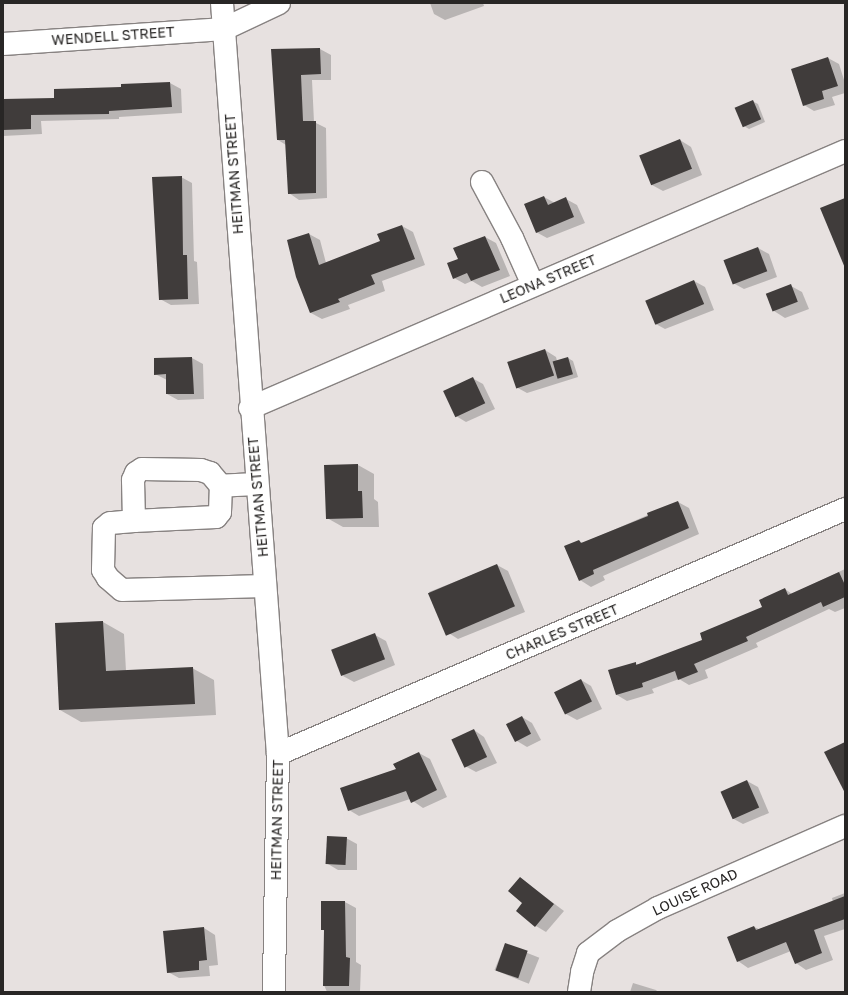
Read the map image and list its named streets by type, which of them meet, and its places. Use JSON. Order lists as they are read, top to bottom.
{
  "streets": {
    "street": [
      "WENDELL STREET",
      "HEITMAN STREET",
      "LEONA STREET",
      "CHARLES STREET",
      "LOUISE ROAD"
    ]
  },
  "crossings": [
    ["WENDELL STREET", "HEITMAN STREET"],
    ["HEITMAN STREET", "LEONA STREET"],
    ["HEITMAN STREET", "CHARLES STREET"]
  ]
}
